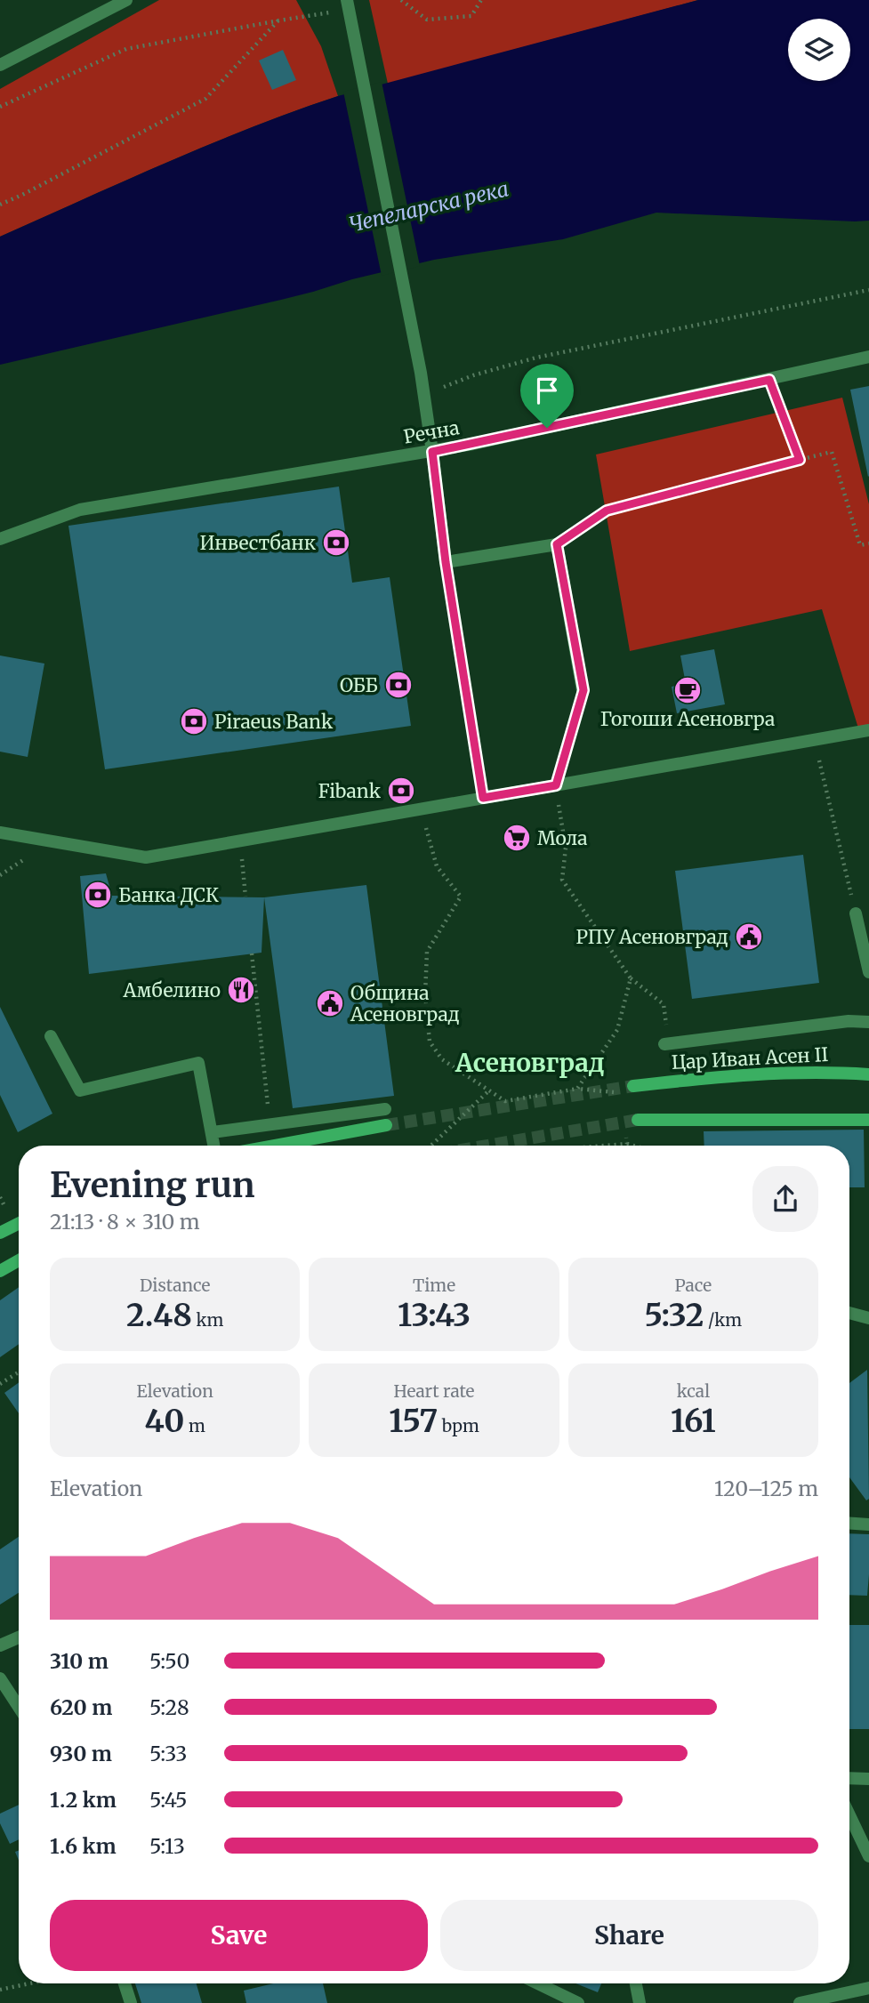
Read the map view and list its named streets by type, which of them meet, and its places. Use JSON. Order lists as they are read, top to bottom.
{
  "streets": {
    "street": ["Речна", "Цар Иван Асен II"]
  },
  "districts": ["Асеновград"],
  "water": ["Чепеларска река"],
  "places": {
    "bank": [
      "Инвестбанк",
      "ОББ",
      "Piraeus Bank",
      "Fibank",
      "Банка ДСК"
    ],
    "cafe": ["Гогоши Асеновгра"],
    "supermarket": ["Мола"],
    "public building": ["РПУ Асеновград", "Община Асеновград"],
    "restaurant": ["Амбелино"]
  },
  "page": {
    "heading": ["Evening run", "21:13 · 8 × 310 m"],
    "stats": [
      ["Distance", "2.48 km"],
      ["Time", "13:43"],
      ["Pace", "5:32 /km"],
      ["Elevation", "40 m"],
      ["Heart rate", "157 bpm"],
      ["kcal", "161"]
    ],
    "chart": ["Elevation", "120–125 m"],
    "list": [
      {
        "name": "310 m",
        "note": "5:50"
      },
      {
        "name": "620 m",
        "note": "5:28"
      },
      {
        "name": "930 m",
        "note": "5:33"
      },
      {
        "name": "1.2 km",
        "note": "5:45"
      },
      {
        "name": "1.6 km",
        "note": "5:13"
      }
    ],
    "buttons": ["Save", "Share"]
  }
}
